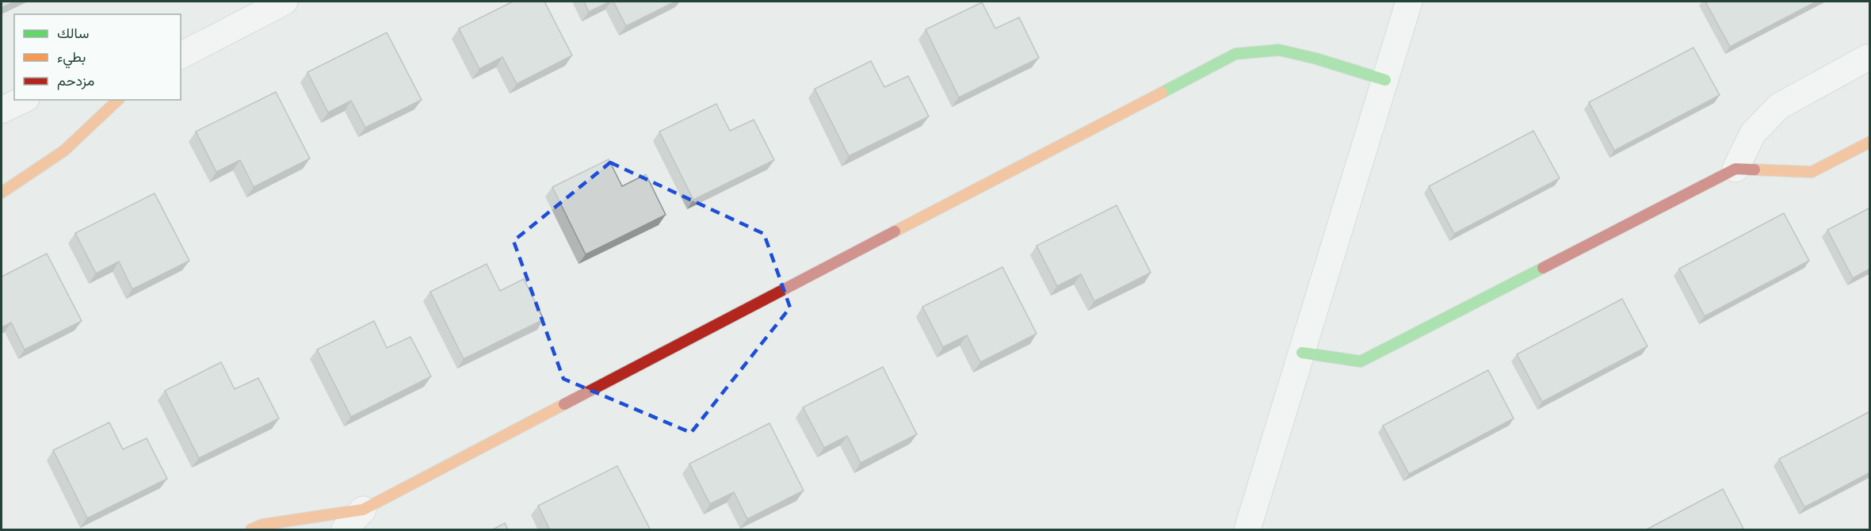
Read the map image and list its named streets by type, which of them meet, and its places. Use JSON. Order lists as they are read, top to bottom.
{
  "legend": ["سالك", "بطيء", "مزدحم"]
}
